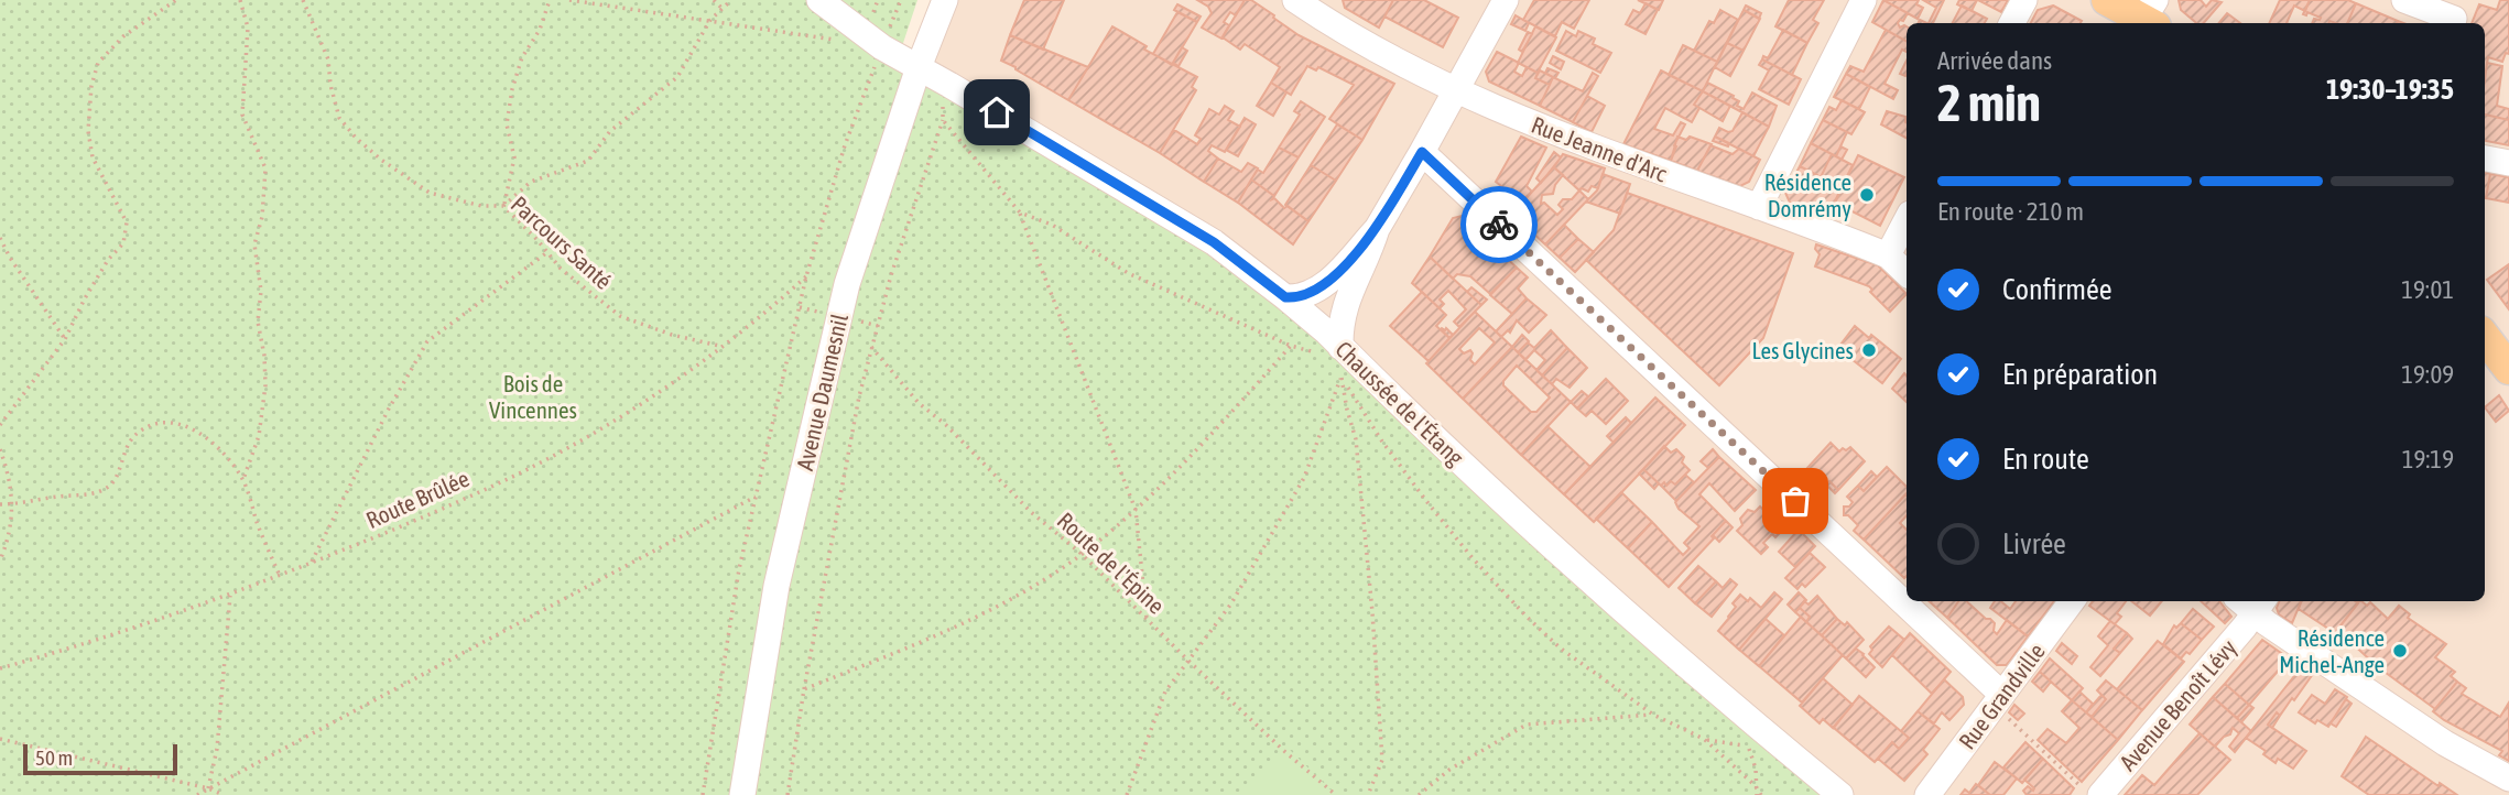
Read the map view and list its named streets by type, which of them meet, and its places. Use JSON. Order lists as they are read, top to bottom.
{
  "streets": {
    "street": [
      "Rue Jeanne d'Arc",
      "Avenue Daumesnil",
      "Chaussée de l'Étang",
      "Rue Grandville",
      "Avenue Benoît Lévy"
    ],
    "path": ["Parcours Santé", "Route Brûlée", "Route de l'Épine"]
  },
  "crossings": [
    ["Parcours Santé", "Route Brûlée"],
    ["Avenue Daumesnil", "Chaussée de l'Étang"],
    ["Avenue Daumesnil", "Route Brûlée"]
  ],
  "parks": ["Bois de Vincennes"],
  "places": ["Résidence Domrémy", "Les Glycines", "Résidence Michel-Ange"],
  "scale_bar": "50 m",
  "page": {
    "heading": ["2 min", "Arrivée dans", "19:30–19:35"],
    "bar": "En route · 210 m",
    "list": [
      ["Confirmée", "19:01"],
      ["En préparation", "19:09"],
      ["En route", "19:19"],
      "Livrée"
    ],
    "scale": "50 m"
  }
}
